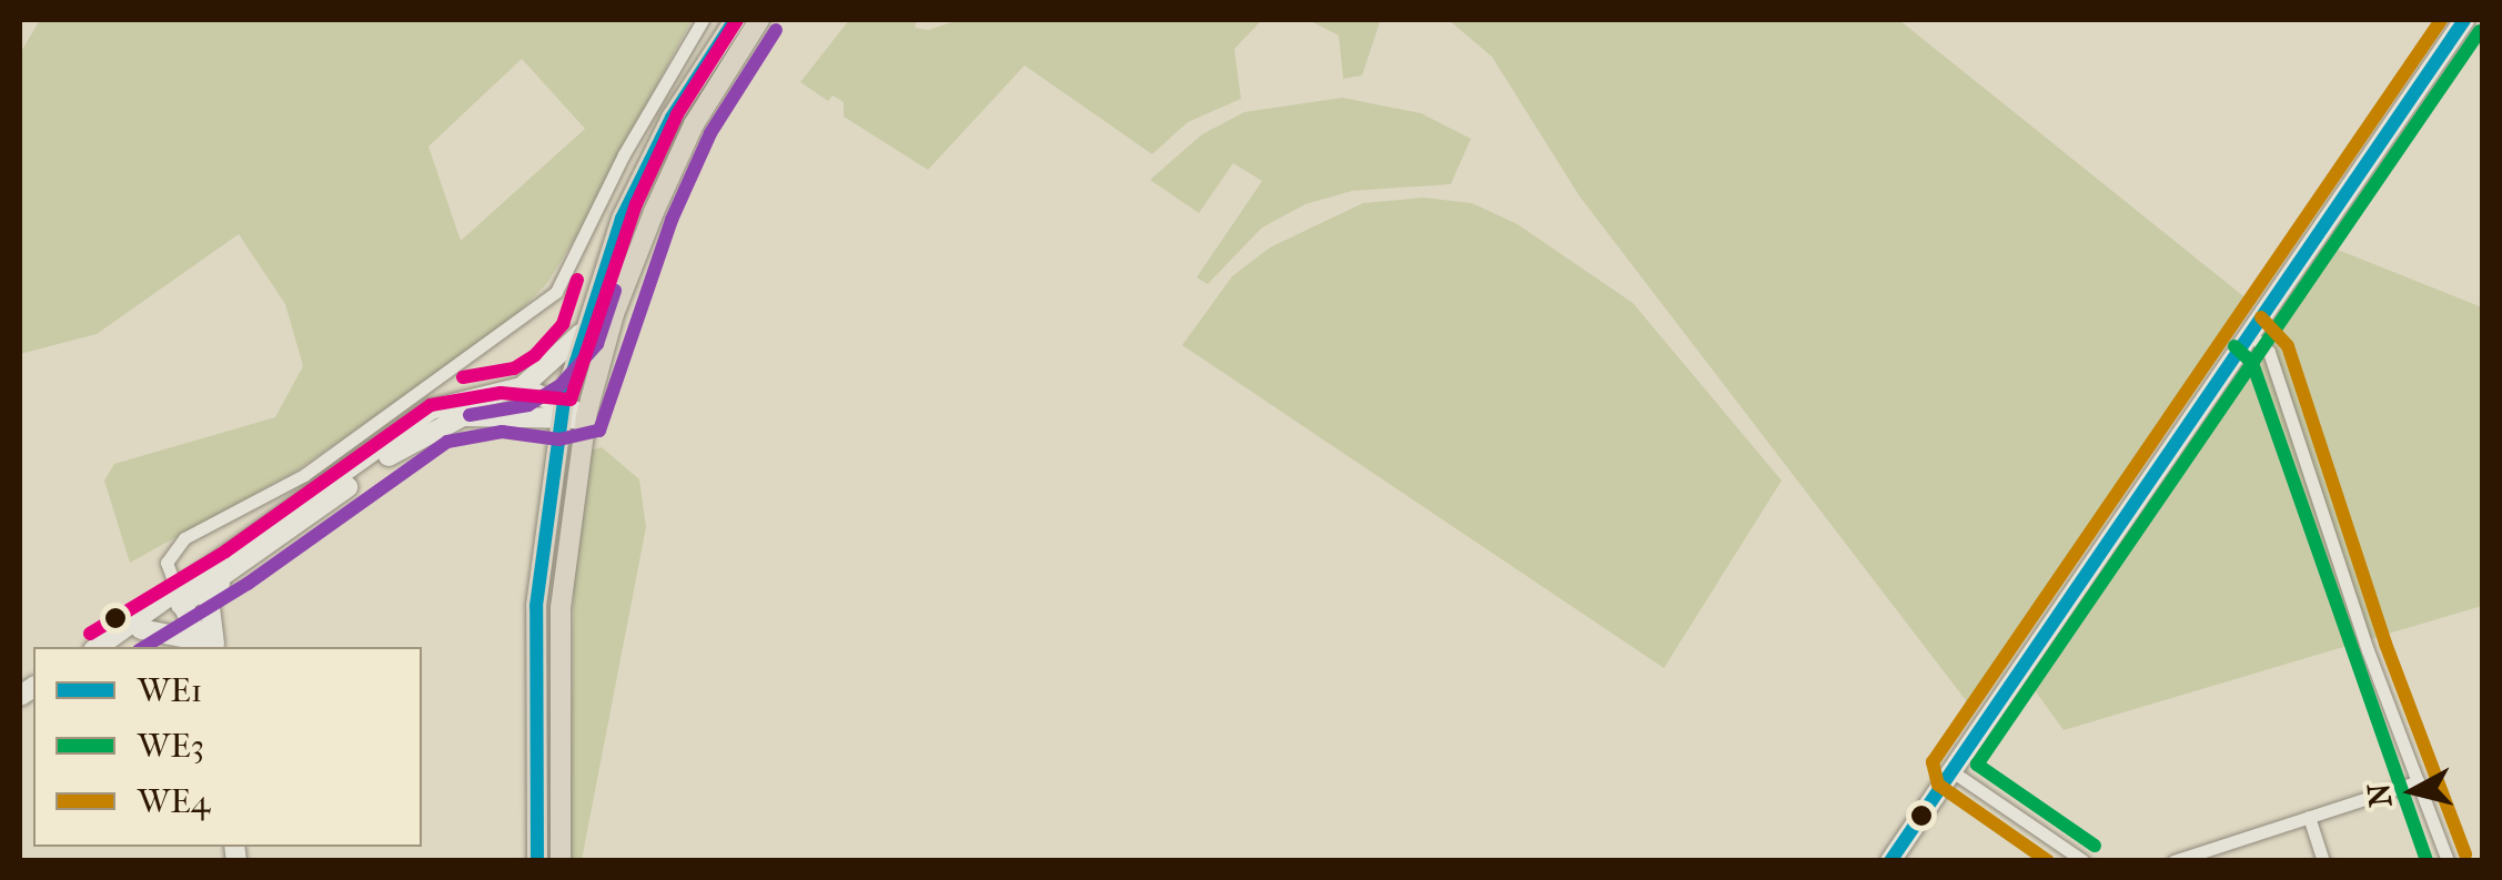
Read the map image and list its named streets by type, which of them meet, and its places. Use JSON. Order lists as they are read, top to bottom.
{
  "lines": ["transit line WE1", "transit line WE4", "transit line WE3"],
  "legend": ["WE1", "WE3", "WE4"],
  "north": "left"
}
